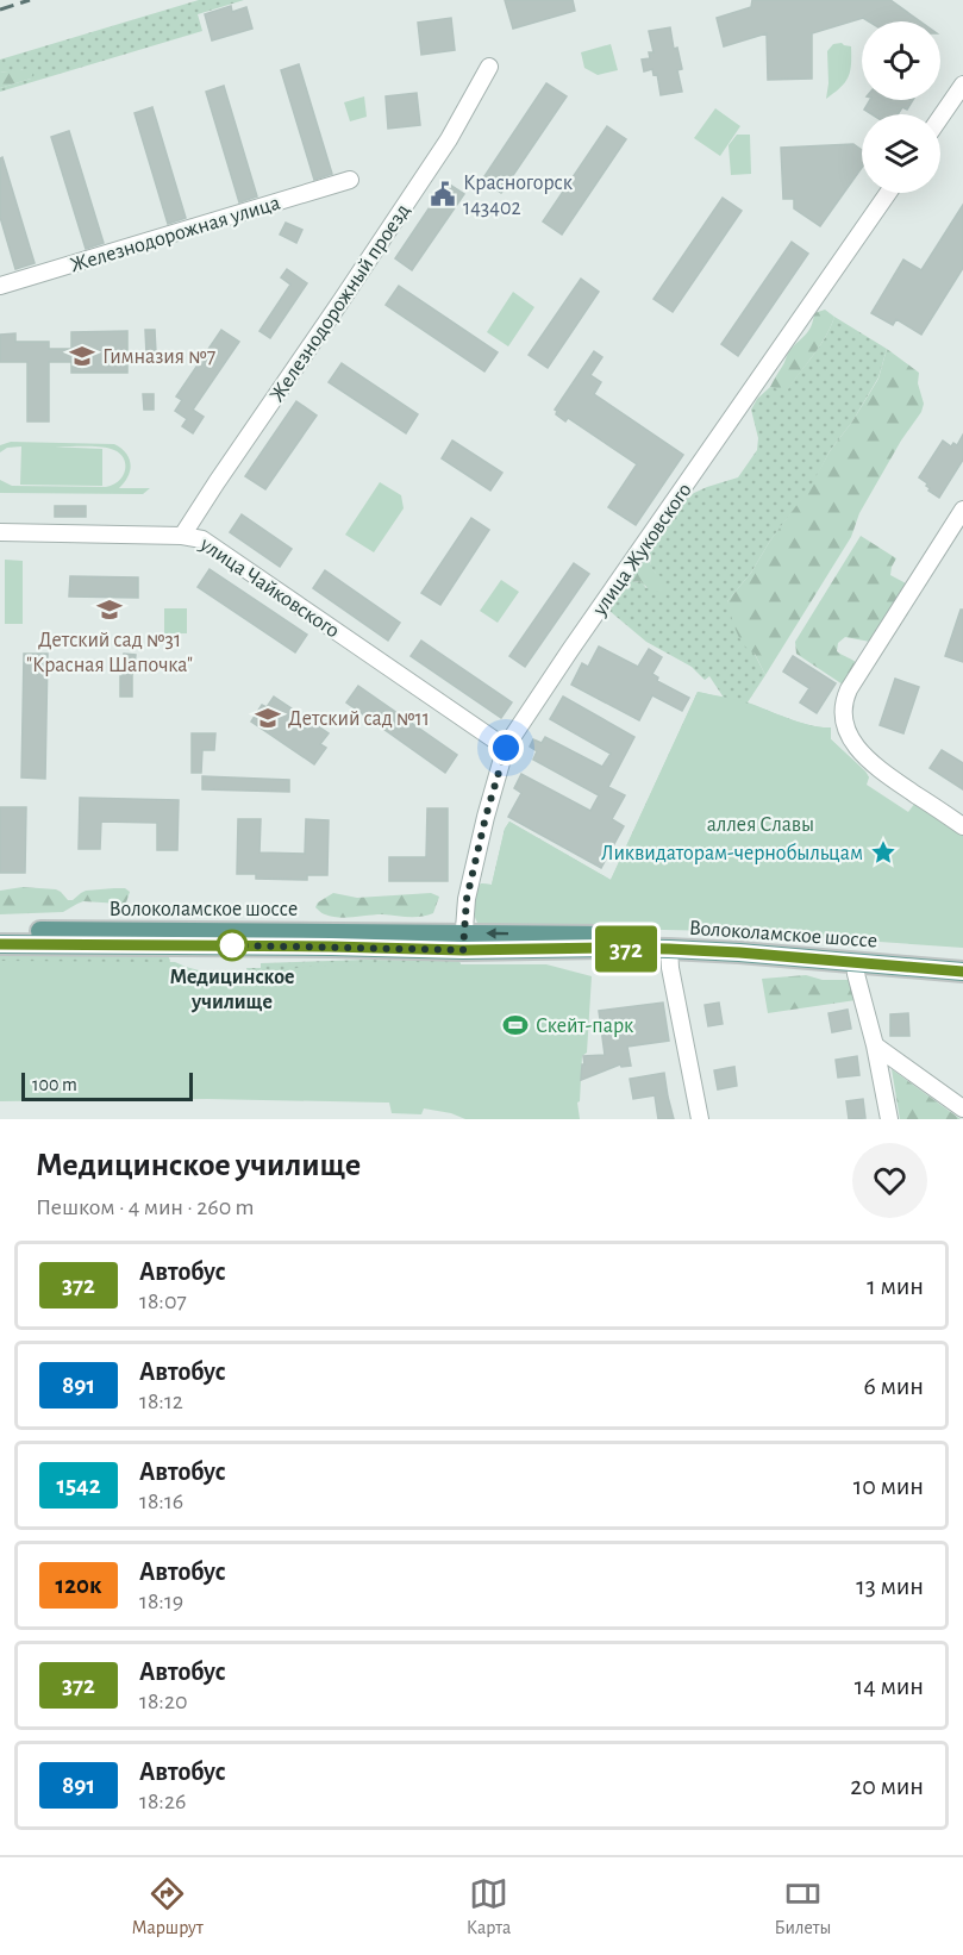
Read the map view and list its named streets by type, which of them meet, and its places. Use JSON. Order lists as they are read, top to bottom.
{
  "streets": {
    "main road": ["Волоколамское шоссе"],
    "street": [
      "Железнодорожная улица",
      "Железнодорожный проезд",
      "улица Жуковского",
      "улица Чайковского"
    ]
  },
  "crossings": [
    ["Железнодорожный проезд", "улица Чайковского"],
    ["улица Жуковского", "улица Чайковского"],
    ["улица Жуковского", "Волоколамское шоссе"]
  ],
  "parks": ["аллея Славы"],
  "places": {
    "public building": ["Красногорск 143402"],
    "school or university": ["Гимназия №7", "Детский сад №31 \"Красная Шапочка\"", "Детский сад №11"],
    "place": ["Ликвидаторам-чернобыльцам"],
    "other": ["Медицинское училище"],
    "sports": ["Скейт-парк"]
  },
  "lines": ["bus line 372"],
  "scale_bar": "100 m",
  "page": {
    "on_map": "372",
    "scale": "100 m",
    "heading": ["Медицинское училище", "Пешком · 4 мин · 260 m"],
    "list": [
      {
        "mark": "372",
        "name": "Автобус",
        "note": "18:07",
        "value": "1 мин"
      },
      {
        "mark": "891",
        "name": "Автобус",
        "note": "18:12",
        "value": "6 мин"
      },
      {
        "mark": "1542",
        "name": "Автобус",
        "note": "18:16",
        "value": "10 мин"
      },
      {
        "mark": "120к",
        "name": "Автобус",
        "note": "18:19",
        "value": "13 мин"
      },
      {
        "mark": "372",
        "name": "Автобус",
        "note": "18:20",
        "value": "14 мин"
      },
      {
        "mark": "891",
        "name": "Автобус",
        "note": "18:26",
        "value": "20 мин"
      }
    ],
    "tabs": ["Маршрут", "Карта", "Билеты"]
  }
}
